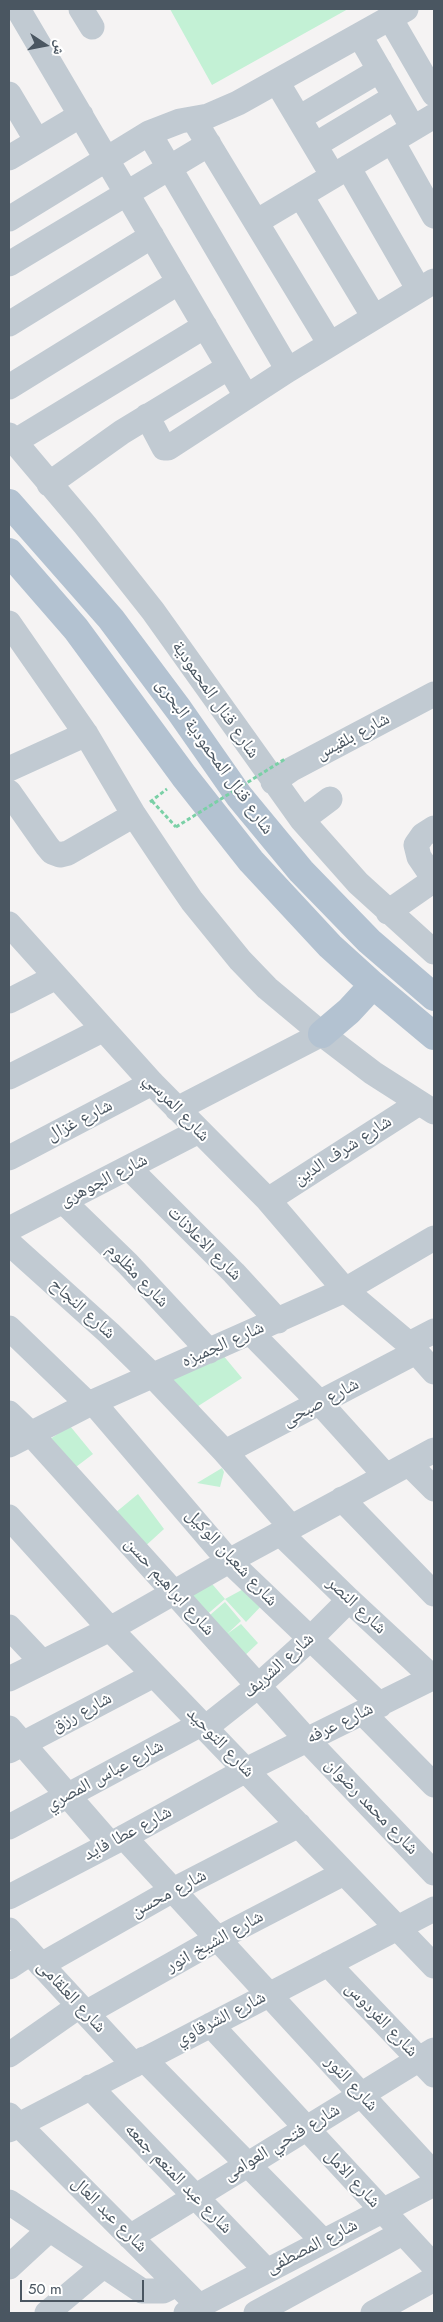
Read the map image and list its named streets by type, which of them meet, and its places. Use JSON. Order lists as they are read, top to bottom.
{
  "streets": {
    "main road": ["شارع قنال المحمودية البحرى"],
    "street": [
      "شارع قنال المحمودية",
      "شارع بلقيس",
      "شارع المرسي",
      "شارع غزال",
      "شارع شرف الدين",
      "شارع الجوهرى",
      "شارع الاعلانات",
      "شارع مظلوم",
      "شارع النجاح",
      "شارع الجميزه",
      "شارع صبحى",
      "شارع شعبان الوكيل",
      "شارع ابراهيم حسن",
      "شارع النصر",
      "شارع الشريف",
      "شارع رزق",
      "شارع عرفه",
      "شارع التوحيد",
      "شارع عباس المصري",
      "شارع محمد رضوان",
      "شارع عطا فايد",
      "شارع محسن",
      "شارع الشيخ انور",
      "شارع العلقامى",
      "شارع الشرقاوي",
      "شارع الفردوس",
      "شارع النور",
      "شارع فتحي العوامى",
      "شارع عبد المنعم جمعه",
      "شارع الامل",
      "شارع عبد العال",
      "شارع المصطفى"
    ]
  },
  "crossings": [
    ["شارع قنال المحمودية", "شارع بلقيس"],
    ["شارع المرسي", "شارع غزال"],
    ["شارع المرسي", "شارع شرف الدين"],
    ["شارع المرسي", "شارع الجوهرى"],
    ["شارع المرسي", "شارع الجميزه"],
    ["شارع المرسي", "شارع صبحى"],
    ["شارع الجوهرى", "شارع الاعلانات"],
    ["شارع الجوهرى", "شارع مظلوم"],
    ["شارع الاعلانات", "شارع الجميزه"],
    ["شارع مظلوم", "شارع الجميزه"],
    ["شارع النجاح", "شارع الجميزه"],
    ["شارع النجاح", "شارع النصر"],
    ["شارع الجميزه", "شارع شعبان الوكيل"],
    ["شارع الجميزه", "شارع ابراهيم حسن"],
    ["شارع الجميزه", "شارع النصر"],
    ["شارع صبحى", "شارع النصر"],
    ["شارع شعبان الوكيل", "شارع الشريف"],
    ["شارع شعبان الوكيل", "شارع عرفه"],
    ["شارع ابراهيم حسن", "شارع الشريف"],
    ["شارع ابراهيم حسن", "شارع عرفه"],
    ["شارع ابراهيم حسن", "شارع محمد رضوان"],
    ["شارع النصر", "شارع الشريف"],
    ["شارع النصر", "شارع عرفه"],
    ["شارع الشريف", "شارع التوحيد"],
    ["شارع الشريف", "شارع عباس المصري"],
    ["شارع رزق", "شارع التوحيد"],
    ["شارع رزق", "شارع النور"],
    ["شارع عرفه", "شارع التوحيد"],
    ["شارع عرفه", "شارع محمد رضوان"],
    ["شارع عرفه", "شارع عطا فايد"],
    ["شارع التوحيد", "شارع عباس المصري"],
    ["شارع التوحيد", "شارع عطا فايد"],
    ["شارع التوحيد", "شارع محسن"],
    ["شارع التوحيد", "شارع الشيخ انور"],
    ["شارع التوحيد", "شارع الشرقاوي"],
    ["شارع عباس المصري", "شارع النور"],
    ["شارع عطا فايد", "شارع النور"],
    ["شارع محسن", "شارع العلقامى"],
    ["شارع محسن", "شارع النور"],
    ["شارع الشيخ انور", "شارع العلقامى"],
    ["شارع الشيخ انور", "شارع النور"],
    ["شارع العلقامى", "شارع الشرقاوي"],
    ["شارع العلقامى", "شارع فتحي العوامى"],
    ["شارع العلقامى", "شارع المصطفى"],
    ["شارع الشرقاوي", "شارع الفردوس"],
    ["شارع الشرقاوي", "شارع النور"],
    ["شارع الشرقاوي", "شارع عبد المنعم جمعه"],
    ["شارع الشرقاوي", "شارع الامل"],
    ["شارع الشرقاوي", "شارع عبد العال"],
    ["شارع الفردوس", "شارع فتحي العوامى"],
    ["شارع النور", "شارع فتحي العوامى"],
    ["شارع فتحي العوامى", "شارع عبد المنعم جمعه"],
    ["شارع فتحي العوامى", "شارع الامل"],
    ["شارع فتحي العوامى", "شارع عبد العال"],
    ["شارع عبد المنعم جمعه", "شارع المصطفى"],
    ["شارع الامل", "شارع المصطفى"],
    ["شارع عبد العال", "شارع المصطفى"]
  ],
  "scale_bar": "50 m",
  "north": "right"
}
